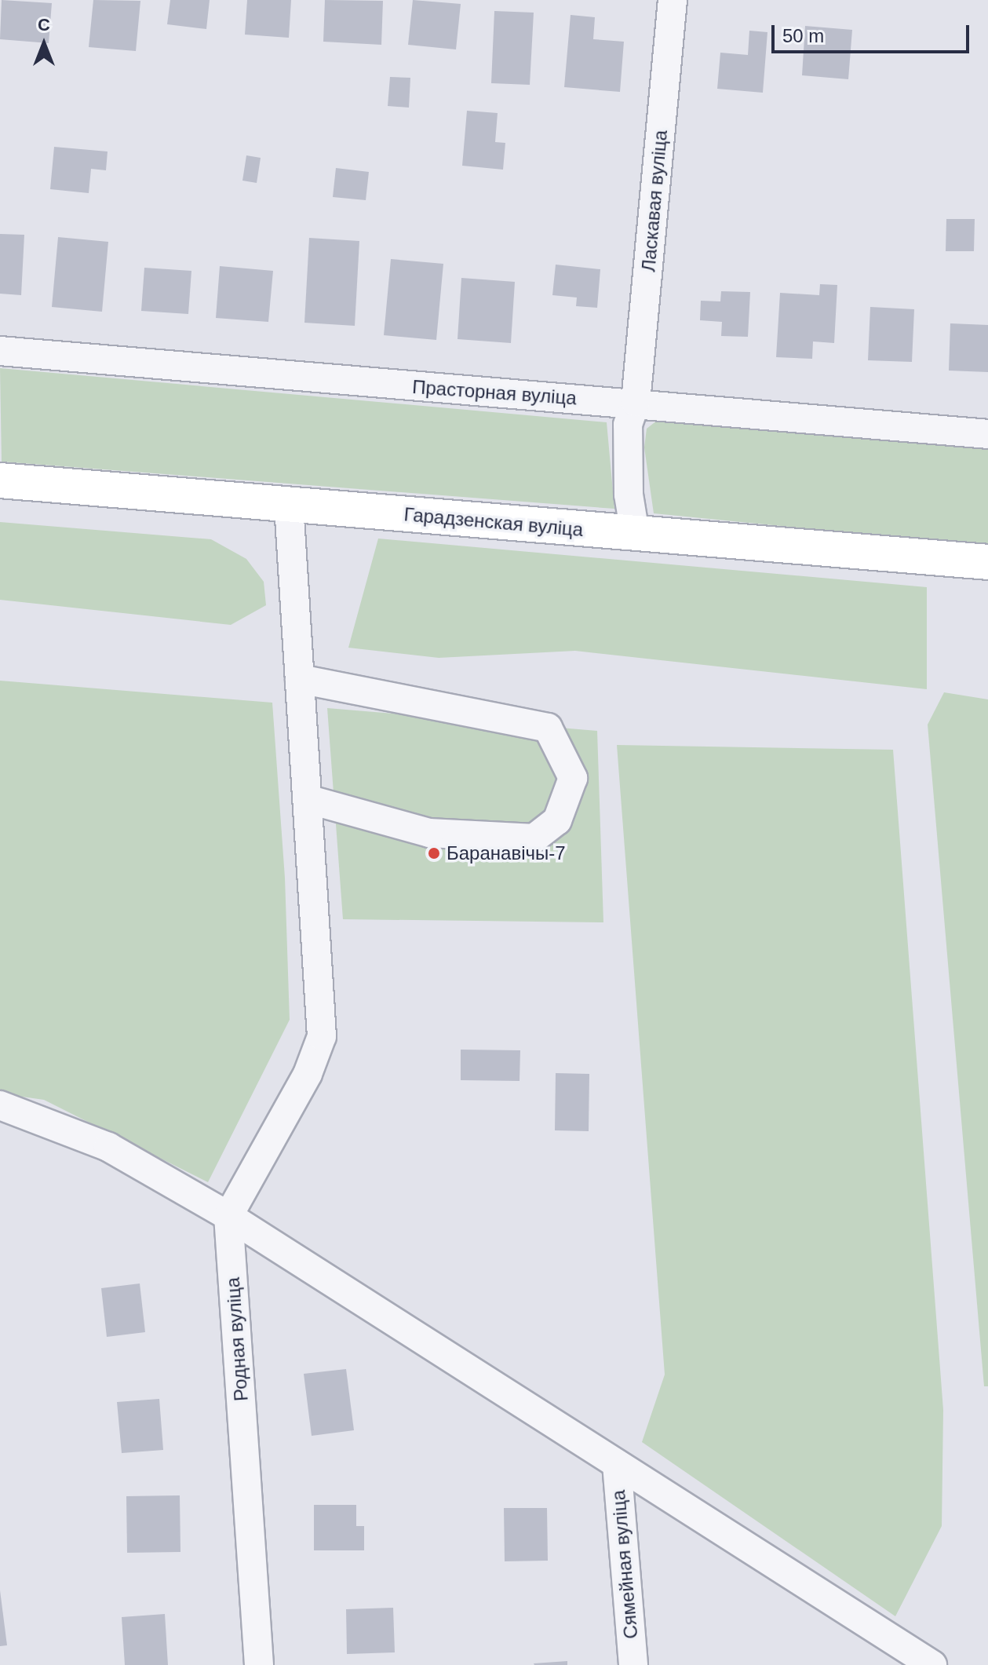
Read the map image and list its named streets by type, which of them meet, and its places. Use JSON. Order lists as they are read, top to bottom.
{
  "streets": {
    "main road": ["Гарадзенская вуліца"],
    "street": [
      "Ласкавая вуліца",
      "Прасторная вуліца",
      "Родная вуліца",
      "Сямейная вуліца"
    ]
  },
  "crossings": [
    ["Ласкавая вуліца", "Прасторная вуліца"],
    ["Ласкавая вуліца", "Гарадзенская вуліца"]
  ],
  "places": ["Баранавічы-7"],
  "scale_bar": "50 m",
  "north": "top"
}
